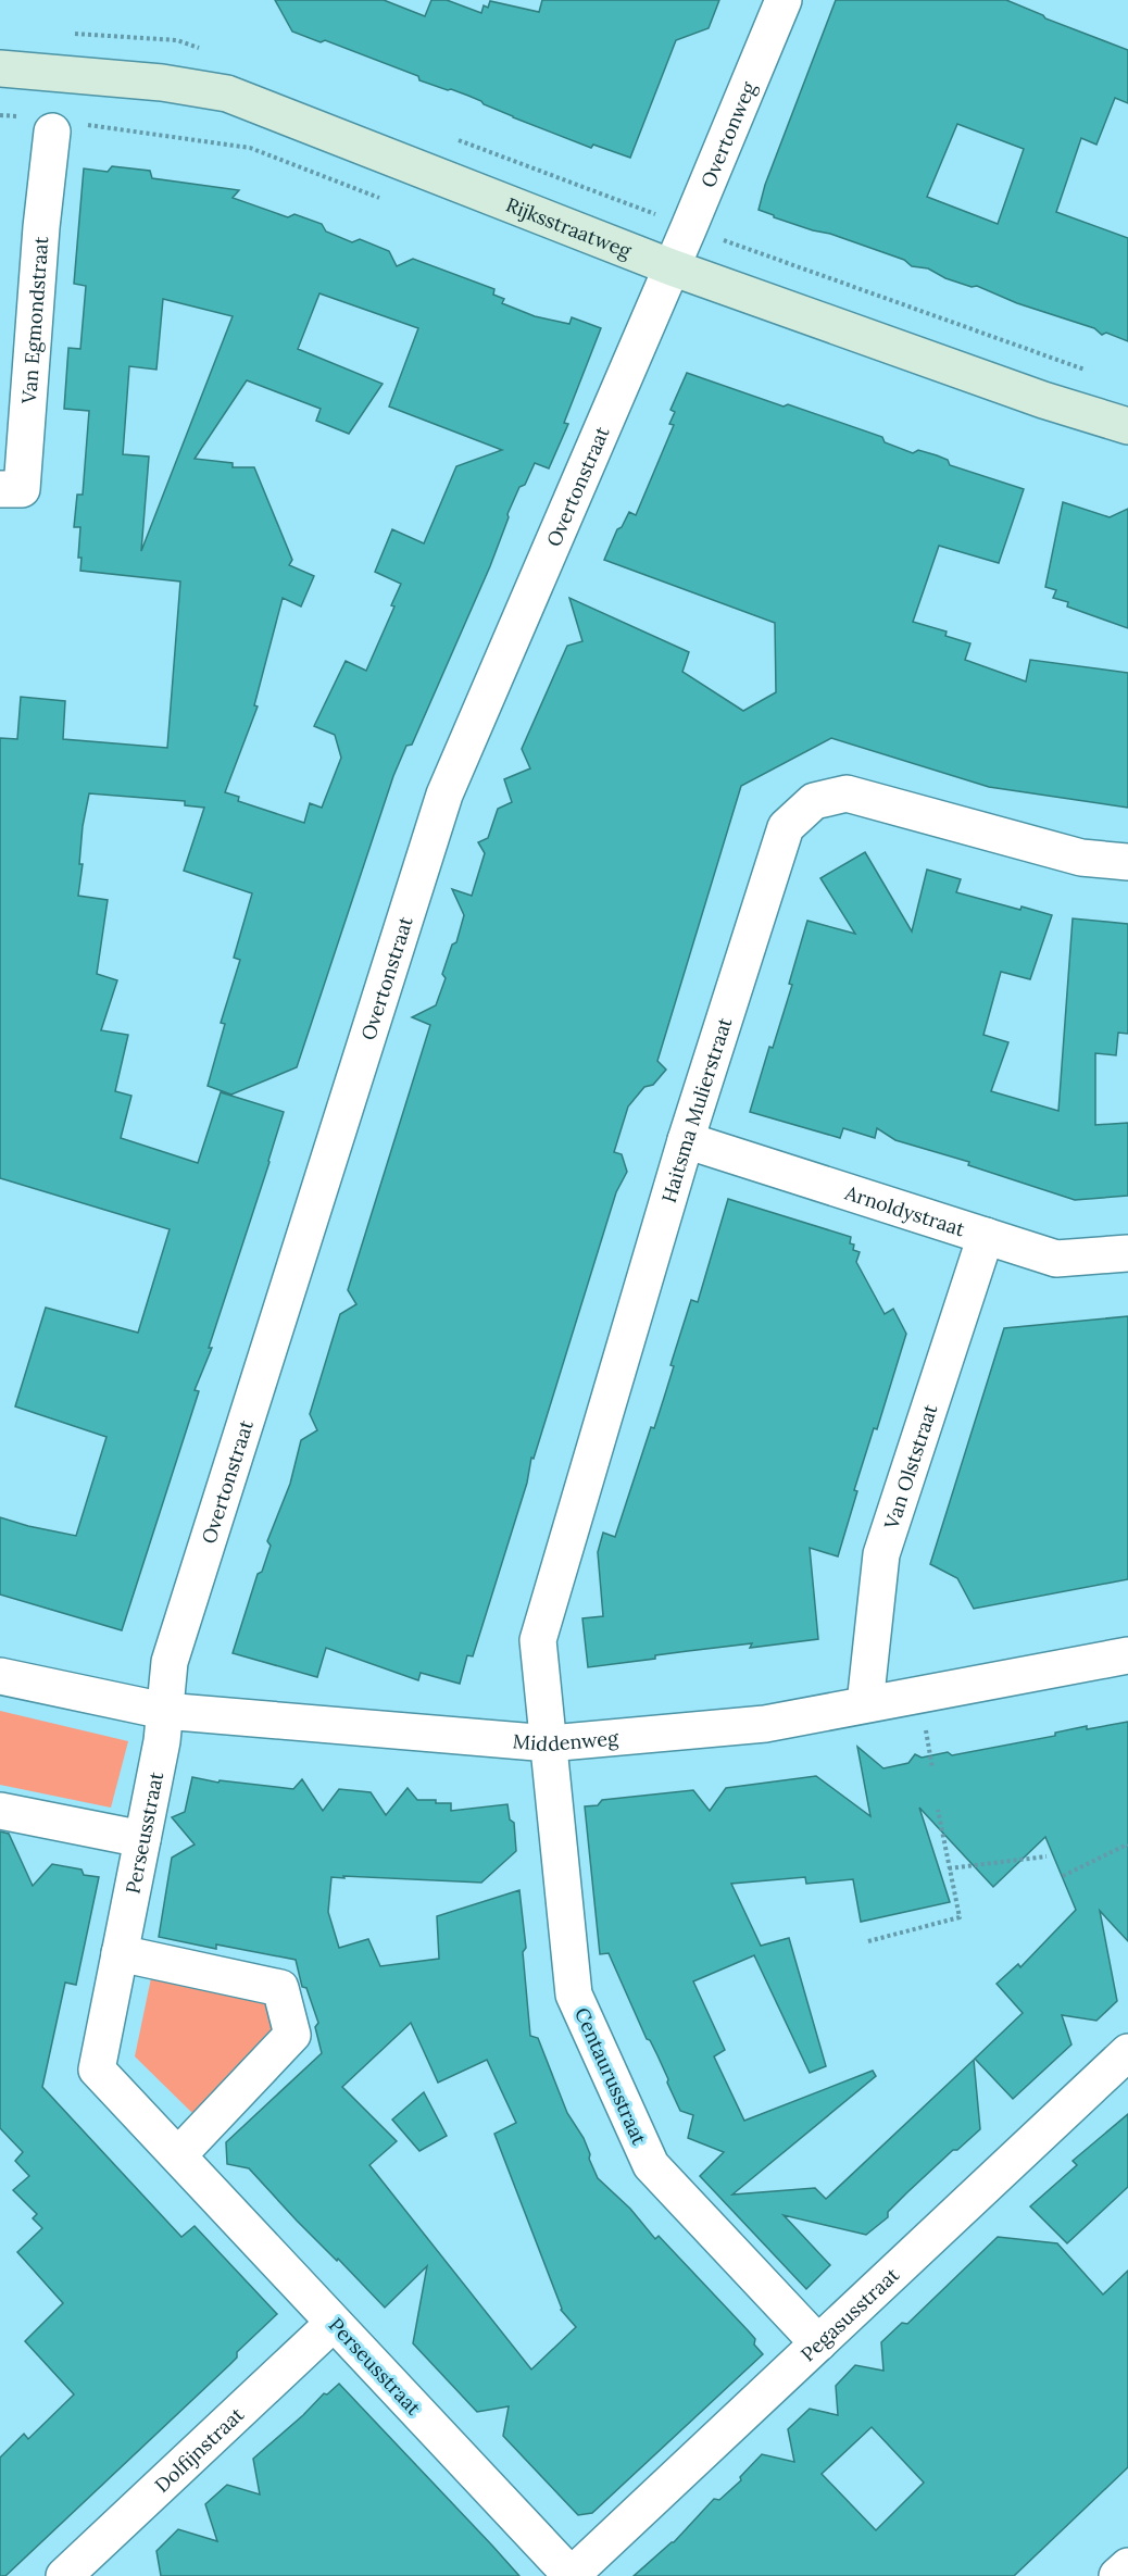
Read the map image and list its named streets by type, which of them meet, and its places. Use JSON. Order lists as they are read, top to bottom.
{
  "streets": {
    "main road": ["Rijksstraatweg"],
    "street": [
      "Overtonweg",
      "Van Egmondstraat",
      "Overtonstraat",
      "Haitsma Mulierstraat",
      "Arnoldystraat",
      "Van Olststraat",
      "Middenweg",
      "Perseusstraat",
      "Centaurusstraat",
      "Pegasusstraat",
      "Dolfijnstraat"
    ]
  },
  "crossings": [
    ["Overtonweg", "Rijksstraatweg"],
    ["Overtonweg", "Overtonstraat"],
    ["Rijksstraatweg", "Overtonstraat"],
    ["Overtonstraat", "Middenweg"],
    ["Overtonstraat", "Perseusstraat"],
    ["Haitsma Mulierstraat", "Arnoldystraat"],
    ["Haitsma Mulierstraat", "Middenweg"],
    ["Haitsma Mulierstraat", "Centaurusstraat"],
    ["Arnoldystraat", "Van Olststraat"],
    ["Van Olststraat", "Middenweg"],
    ["Middenweg", "Perseusstraat"],
    ["Middenweg", "Centaurusstraat"],
    ["Perseusstraat", "Pegasusstraat"],
    ["Perseusstraat", "Dolfijnstraat"],
    ["Centaurusstraat", "Pegasusstraat"]
  ]
}
